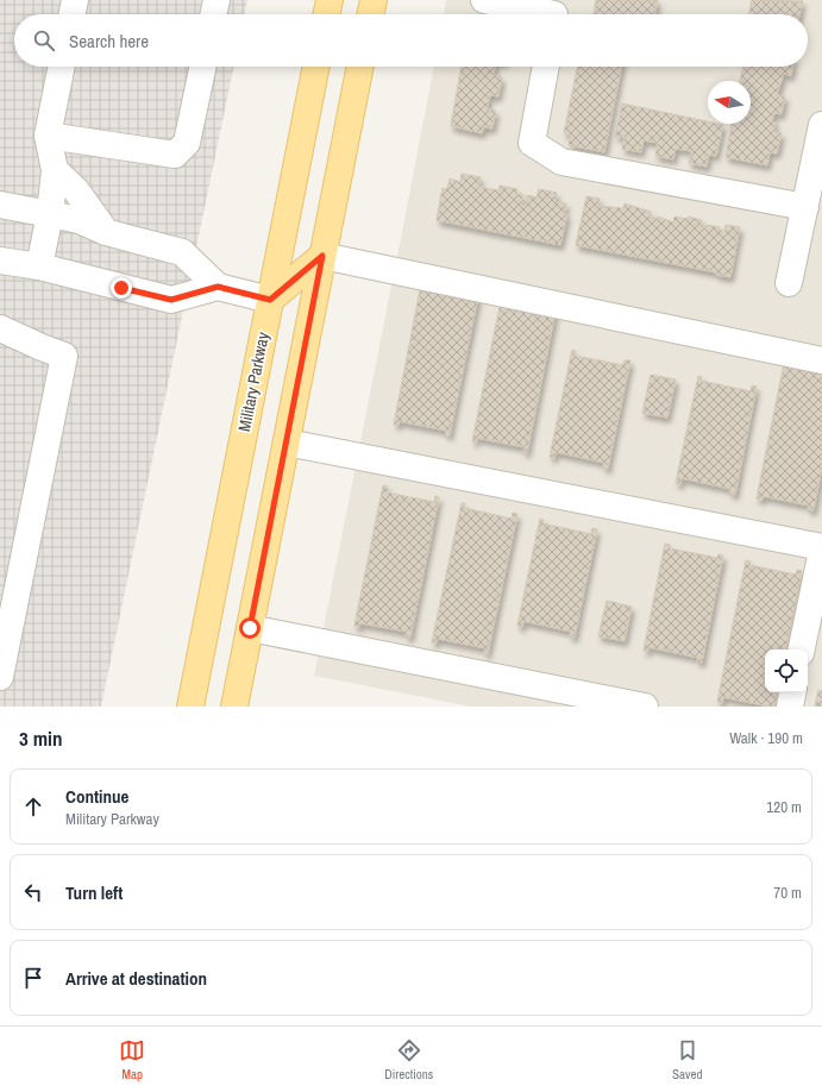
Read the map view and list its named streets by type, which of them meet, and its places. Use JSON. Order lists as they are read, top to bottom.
{
  "streets": {
    "main road": ["Military Parkway"]
  },
  "north": "left",
  "page": {
    "search": "Search here",
    "heading": ["3 min", "Walk · 190 m"],
    "list": [
      ["Continue", "Military Parkway", "120 m"],
      ["Turn left", "70 m"],
      "Arrive at destination"
    ],
    "nav": ["Map", "Directions", "Saved"]
  }
}
